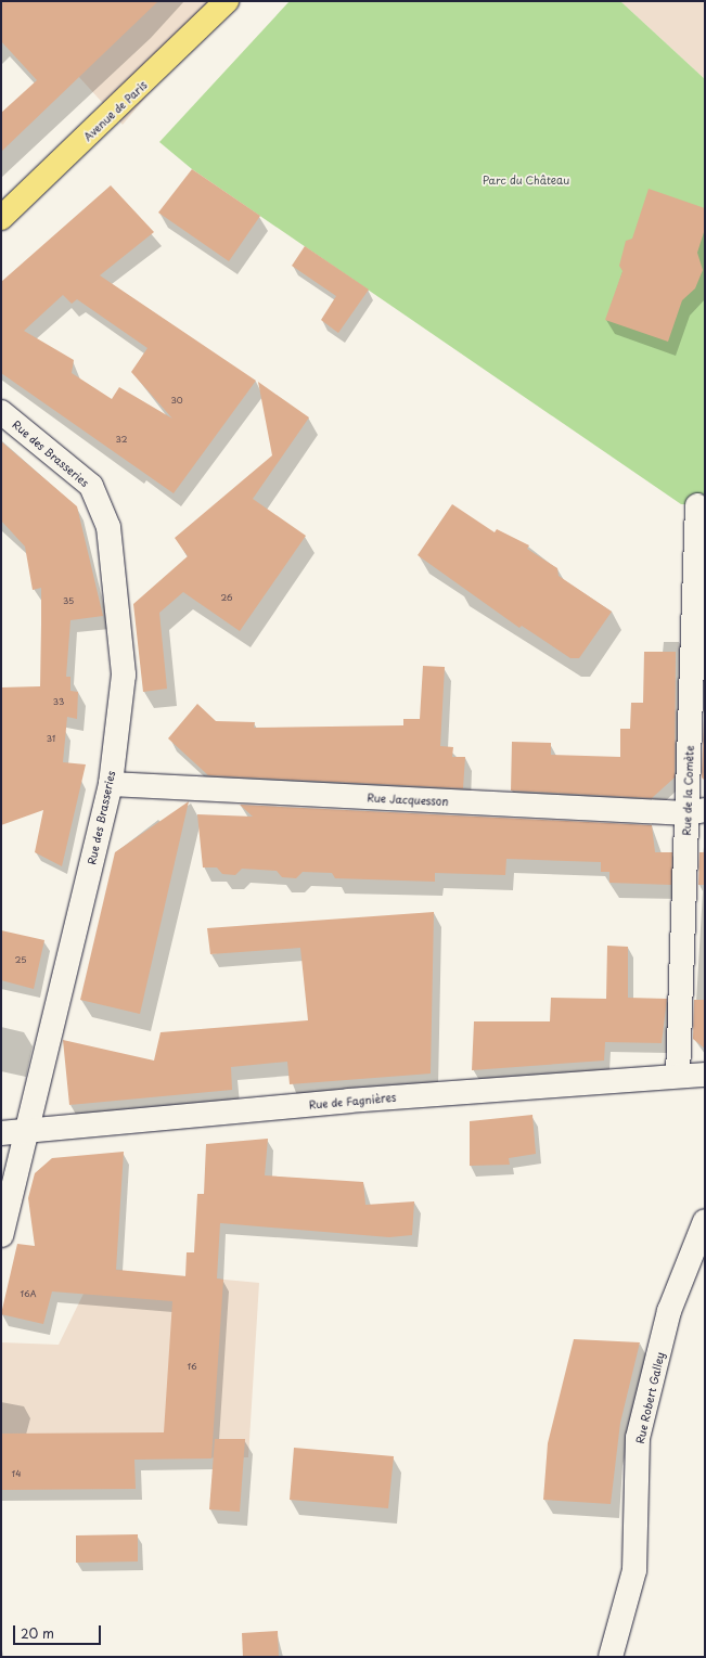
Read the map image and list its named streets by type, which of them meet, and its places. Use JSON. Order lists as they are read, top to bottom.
{
  "streets": {
    "main road": ["Avenue de Paris"],
    "street": [
      "Rue des Brasseries",
      "Rue de la Comète",
      "Rue Jacquesson",
      "Rue de Fagnières",
      "Rue Robert Galley"
    ]
  },
  "crossings": [
    ["Rue des Brasseries", "Rue Jacquesson"],
    ["Rue des Brasseries", "Rue de Fagnières"],
    ["Rue de la Comète", "Rue Jacquesson"],
    ["Rue de la Comète", "Rue de Fagnières"]
  ],
  "parks": ["Parc du Château"],
  "house_numbers": [
    "30",
    "32",
    "26",
    "35",
    "33",
    "31",
    "25",
    "16A",
    "16",
    "14"
  ],
  "scale_bar": "20 m"
}
